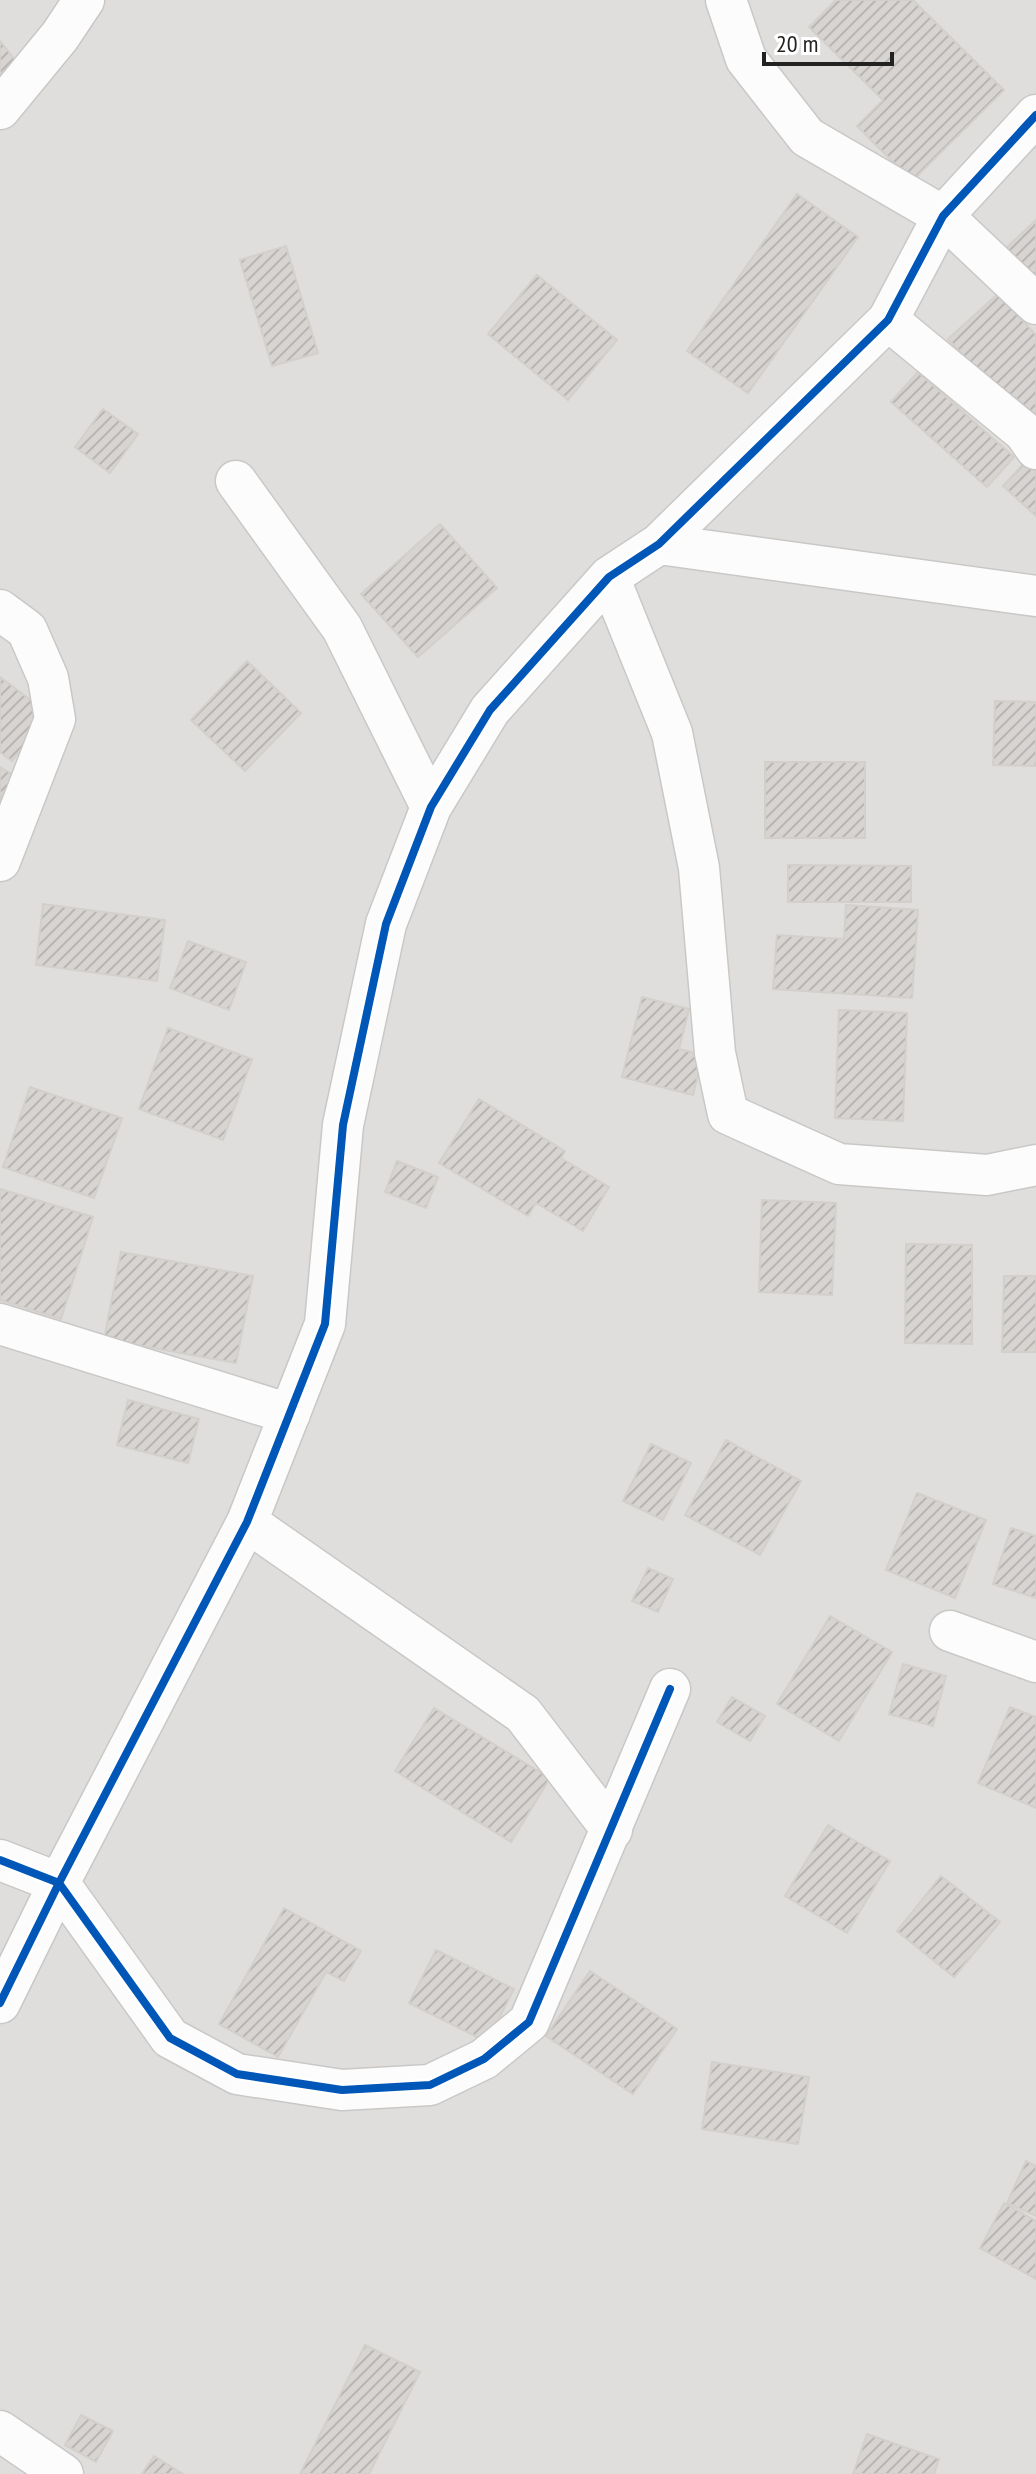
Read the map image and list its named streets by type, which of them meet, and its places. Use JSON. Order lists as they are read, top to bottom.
{
  "scale_bar": "20 m"
}
